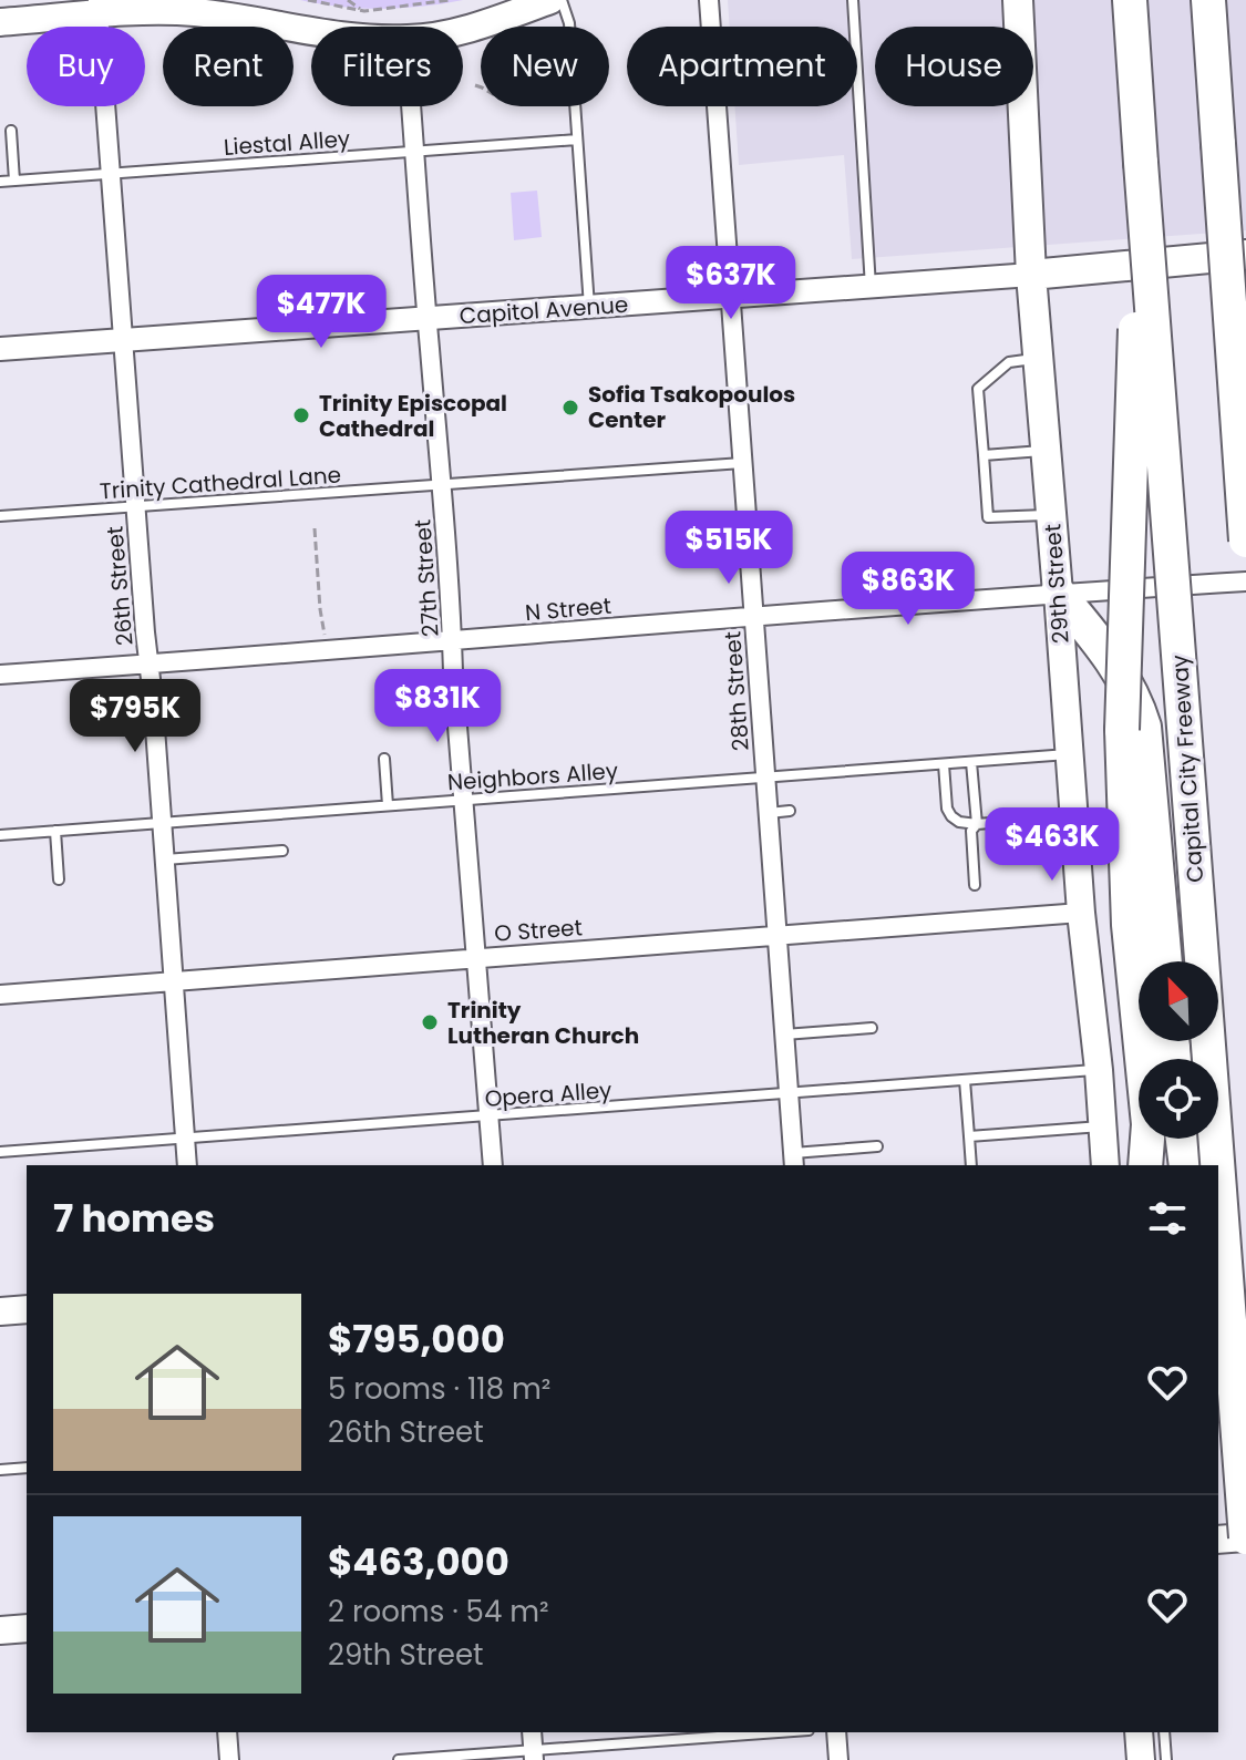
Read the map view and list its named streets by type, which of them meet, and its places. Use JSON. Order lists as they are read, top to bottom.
{
  "streets": {
    "highway": ["Capital City Freeway"],
    "main road": ["Capitol Avenue", "29th Street"],
    "street": [
      "27th Street",
      "26th Street",
      "N Street",
      "28th Street",
      "O Street"
    ],
    "lane": [
      "Liestal Alley",
      "Trinity Cathedral Lane",
      "Neighbors Alley",
      "Opera Alley"
    ]
  },
  "crossings": [
    ["Liestal Alley", "27th Street"],
    ["Liestal Alley", "26th Street"],
    ["Capitol Avenue", "27th Street"],
    ["Capitol Avenue", "29th Street"],
    ["Capitol Avenue", "26th Street"],
    ["Capitol Avenue", "28th Street"],
    ["Trinity Cathedral Lane", "27th Street"],
    ["Trinity Cathedral Lane", "26th Street"],
    ["Trinity Cathedral Lane", "28th Street"],
    ["27th Street", "N Street"],
    ["27th Street", "Neighbors Alley"],
    ["27th Street", "O Street"],
    ["27th Street", "Opera Alley"],
    ["29th Street", "N Street"],
    ["29th Street", "Neighbors Alley"],
    ["29th Street", "O Street"],
    ["29th Street", "Opera Alley"],
    ["26th Street", "N Street"],
    ["26th Street", "Neighbors Alley"],
    ["26th Street", "O Street"],
    ["26th Street", "Opera Alley"],
    ["N Street", "28th Street"],
    ["28th Street", "Neighbors Alley"],
    ["28th Street", "O Street"],
    ["28th Street", "Opera Alley"]
  ],
  "places": ["Sofia Tsakopoulos Center", "Trinity Episcopal Cathedral", "Trinity Lutheran Church"],
  "north": "top left",
  "page": {
    "chip": [
      "Buy",
      "Rent",
      "Filters",
      "New",
      "Apartment",
      "House"
    ],
    "price": [
      "$637K",
      "$477K",
      "$515K",
      "$863K",
      "$831K",
      "$795K",
      "$463K"
    ],
    "heading": "7 homes",
    "list": [
      {
        "name": "$795,000",
        "note": "5 rooms · 118 m² · 26th Street"
      },
      {
        "name": "$463,000",
        "note": "2 rooms · 54 m² · 29th Street"
      }
    ]
  }
}
